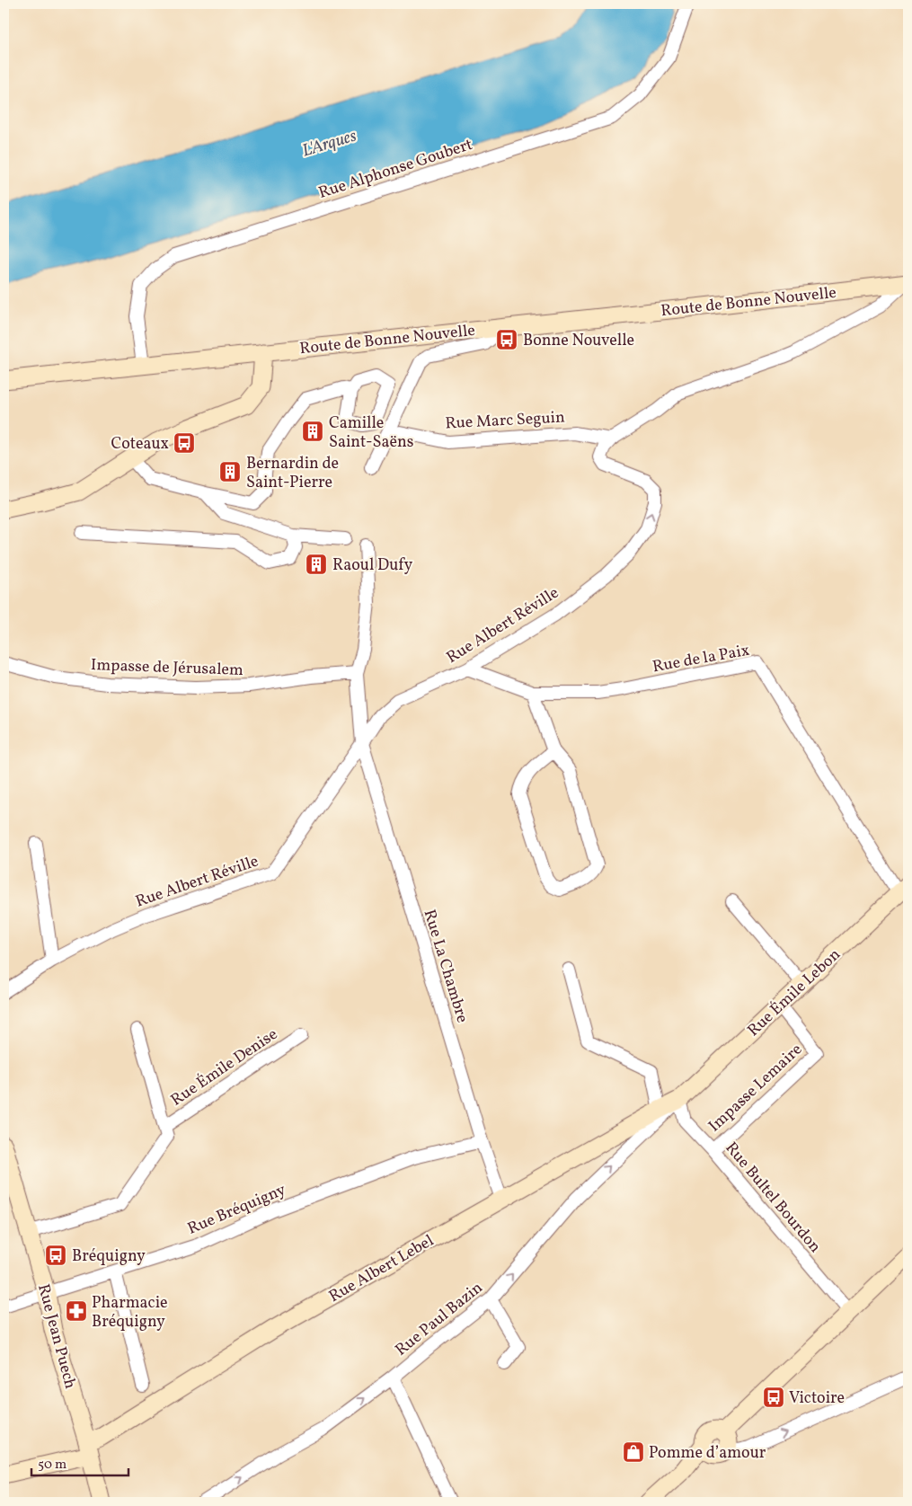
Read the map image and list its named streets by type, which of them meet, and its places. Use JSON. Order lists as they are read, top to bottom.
{
  "streets": {
    "street": [
      "Rue Alphonse Goubert",
      "Route de Bonne Nouvelle",
      "Rue Marc Seguin",
      "Rue Albert Réville",
      "Rue de la Paix",
      "Impasse de Jérusalem",
      "Rue La Chambre",
      "Rue Émile Lebon",
      "Rue Émile Denise",
      "Impasse Lemaire",
      "Rue Bultel Bourdon",
      "Rue Bréquigny",
      "Rue Albert Lebel",
      "Rue Paul Bazin",
      "Rue Jean Puech"
    ]
  },
  "crossings": [
    ["Rue Alphonse Goubert", "Route de Bonne Nouvelle"],
    ["Route de Bonne Nouvelle", "Rue Albert Réville"],
    ["Rue Marc Seguin", "Rue Albert Réville"],
    ["Rue Albert Réville", "Rue de la Paix"],
    ["Rue Albert Réville", "Rue La Chambre"],
    ["Rue de la Paix", "Rue Émile Lebon"],
    ["Impasse de Jérusalem", "Rue La Chambre"],
    ["Rue La Chambre", "Rue Bréquigny"],
    ["Rue La Chambre", "Rue Albert Lebel"],
    ["Rue Émile Lebon", "Impasse Lemaire"],
    ["Rue Émile Lebon", "Rue Bultel Bourdon"],
    ["Rue Émile Lebon", "Rue Albert Lebel"],
    ["Rue Émile Lebon", "Rue Paul Bazin"],
    ["Impasse Lemaire", "Rue Bultel Bourdon"],
    ["Rue Bultel Bourdon", "Rue Albert Lebel"],
    ["Rue Bultel Bourdon", "Rue Paul Bazin"],
    ["Rue Bréquigny", "Rue Jean Puech"],
    ["Rue Albert Lebel", "Rue Paul Bazin"],
    ["Rue Albert Lebel", "Rue Jean Puech"]
  ],
  "one_way": ["Rue Paul Bazin"],
  "water": ["L'Arques"],
  "places": {
    "bus stop": [
      "Bonne Nouvelle",
      "Coteaux",
      "Bréquigny",
      "Victoire"
    ],
    "building": ["Camille Saint-Saëns", "Bernardin de Saint-Pierre", "Raoul Dufy"],
    "pharmacy": ["Pharmacie Bréquigny"],
    "shop": ["Pomme d’amour"]
  },
  "scale_bar": "50 m"
}
